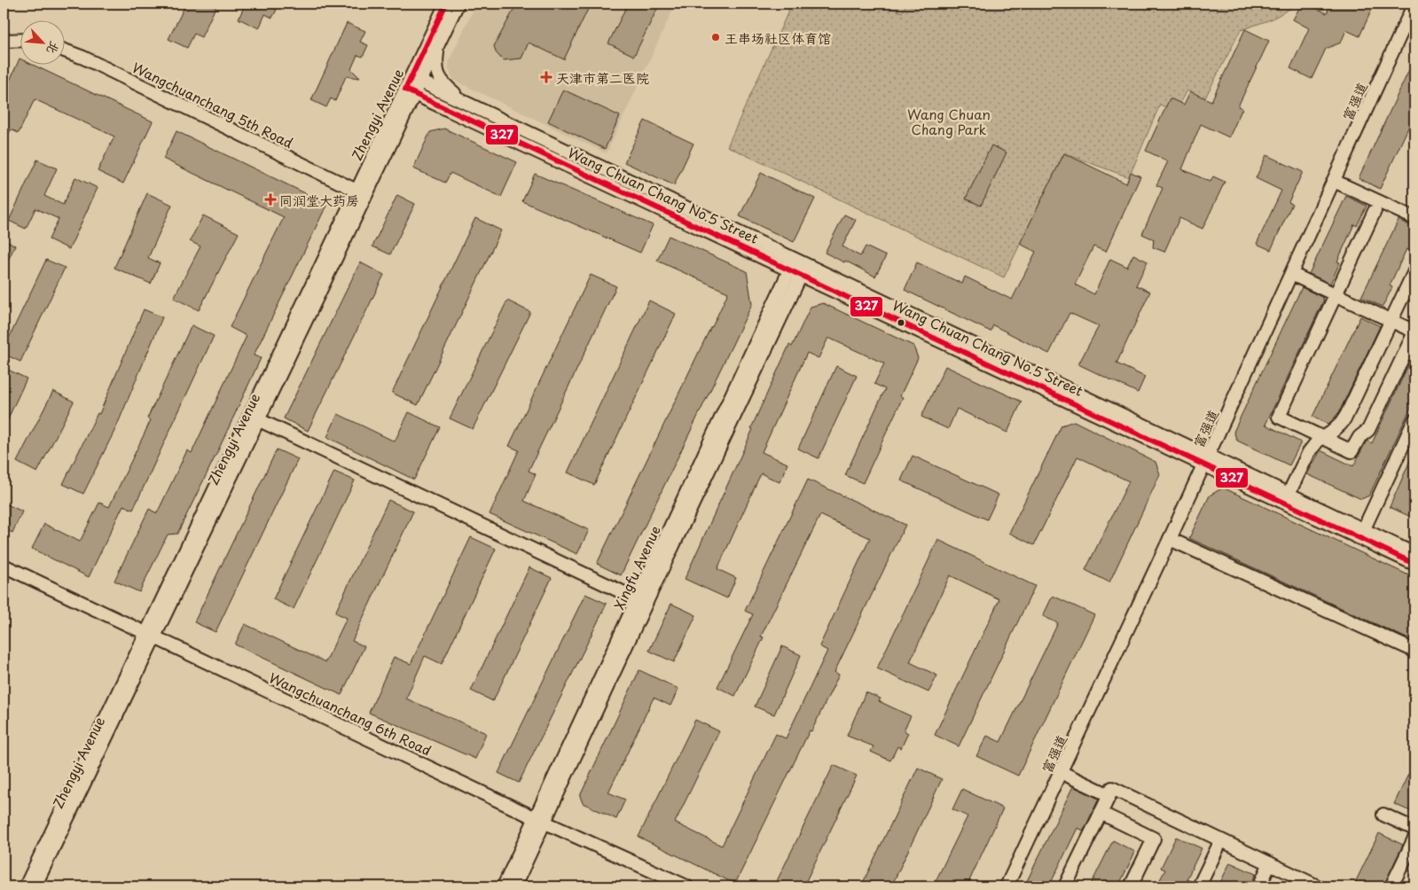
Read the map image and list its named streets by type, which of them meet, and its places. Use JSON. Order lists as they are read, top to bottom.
{
  "streets": {
    "street": [
      "富强道",
      "Wangchuanchang 5th Road",
      "Zhengyi Avenue",
      "Wang Chuan Chang No.5 Street",
      "Xingfu Avenue",
      "Wangchuanchang 6th Road"
    ]
  },
  "crossings": [
    ["富强道", "Wang Chuan Chang No.5 Street"],
    ["Wangchuanchang 5th Road", "Zhengyi Avenue"],
    ["Zhengyi Avenue", "Wang Chuan Chang No.5 Street"],
    ["Zhengyi Avenue", "Wangchuanchang 6th Road"],
    ["Wang Chuan Chang No.5 Street", "Xingfu Avenue"],
    ["Xingfu Avenue", "Wangchuanchang 6th Road"]
  ],
  "parks": ["Wang Chuan Chang Park"],
  "places": {
    "other": ["王串场社区体育馆"],
    "health": ["天津市第二医院", "同润堂大药房"]
  },
  "lines": ["transit line 327"],
  "north": "bottom right"
}
